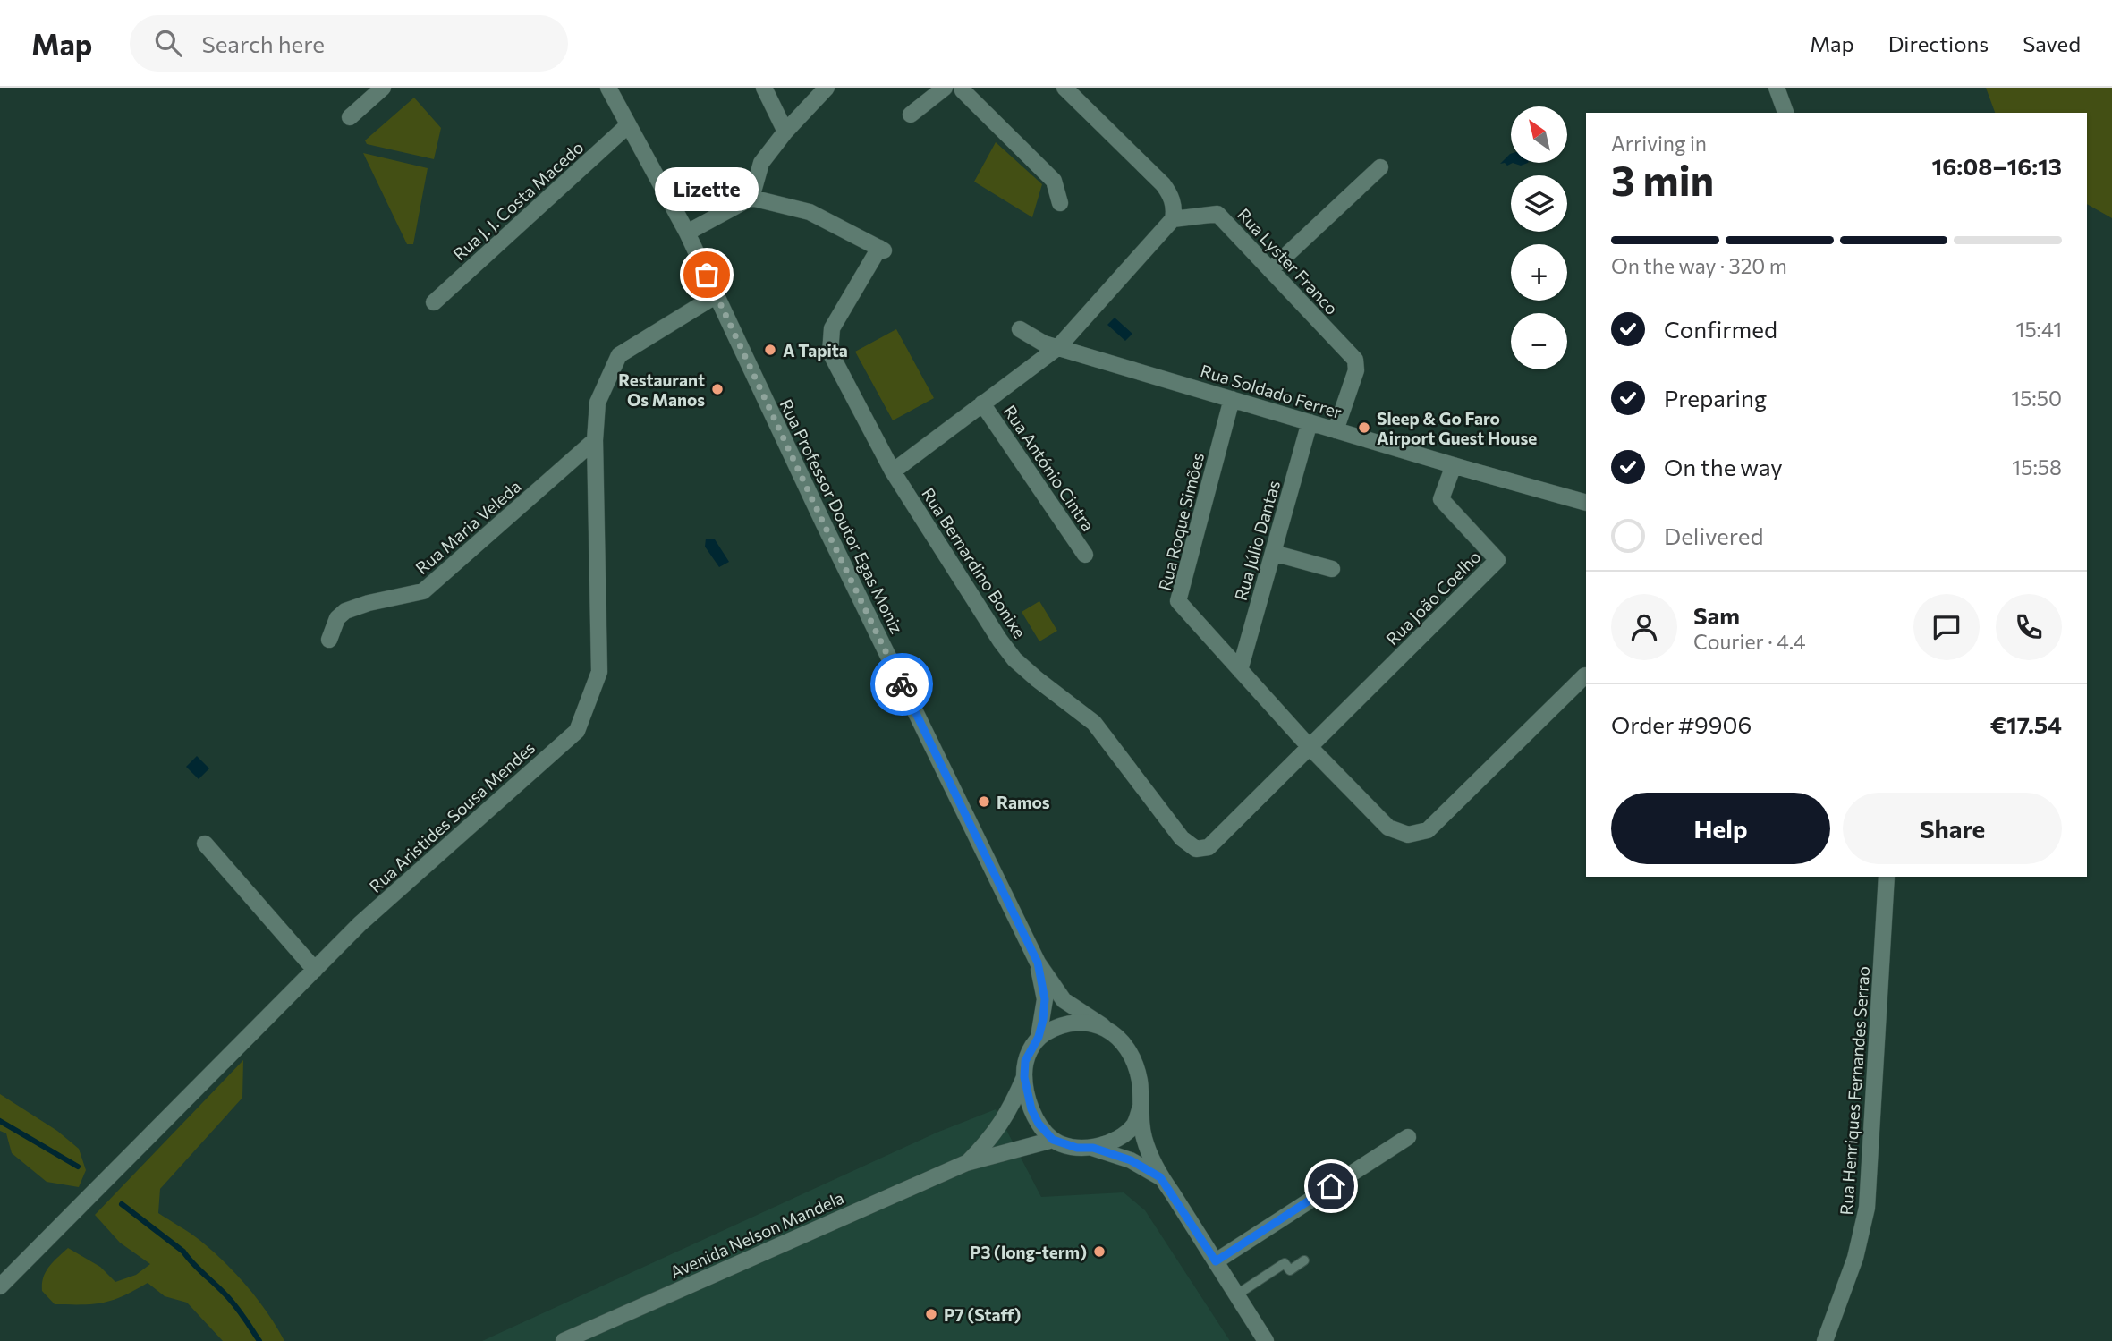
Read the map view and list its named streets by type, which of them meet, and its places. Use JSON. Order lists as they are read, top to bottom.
{
  "streets": {
    "street": [
      "Rua J. J. Costa Macedo",
      "Rua Lyster Franco",
      "Rua Soldado Ferrer",
      "Rua António Cintra",
      "Rua Professor Doutor Egas Moniz",
      "Rua Roque Simões",
      "Rua Maria Veleda",
      "Rua Júlio Dantas",
      "Rua Bernardino Bonixe",
      "Rua João Coelho",
      "Rua Aristides Sousa Mendes",
      "Rua Henriques Fernandes Serrao",
      "Avenida Nelson Mandela"
    ]
  },
  "crossings": [
    ["Rua J. J. Costa Macedo", "Rua Professor Doutor Egas Moniz"],
    ["Rua Lyster Franco", "Rua Soldado Ferrer"],
    ["Rua Soldado Ferrer", "Rua Roque Simões"],
    ["Rua Soldado Ferrer", "Rua Júlio Dantas"],
    ["Rua Soldado Ferrer", "Rua João Coelho"],
    ["Rua Professor Doutor Egas Moniz", "Rua Aristides Sousa Mendes"],
    ["Rua Roque Simões", "Rua Júlio Dantas"],
    ["Rua Maria Veleda", "Rua Aristides Sousa Mendes"],
    ["Rua Bernardino Bonixe", "Rua João Coelho"]
  ],
  "places": [
    "Lizette",
    "A Tapita",
    "Restaurant Os Manos",
    "Sleep & Go Faro Airport Guest House",
    "Ramos",
    "P3 (long-term)",
    "P7 (Staff)"
  ],
  "north": "top left",
  "page": {
    "header": "Map",
    "search": "Search here",
    "nav": ["Map", "Directions", "Saved"],
    "map_buttons": ["+", "−"],
    "heading": ["3 min", "Arriving in", "16:08–16:13"],
    "panel": [
      "Sam",
      "Courier · 4.4",
      "Order #9906",
      "€17.54"
    ],
    "bubble": "Lizette",
    "bar": "On the way · 320 m",
    "list": [
      ["Confirmed", "15:41"],
      ["Preparing", "15:50"],
      ["On the way", "15:58"],
      "Delivered"
    ],
    "buttons": ["Help", "Share"]
  }
}
